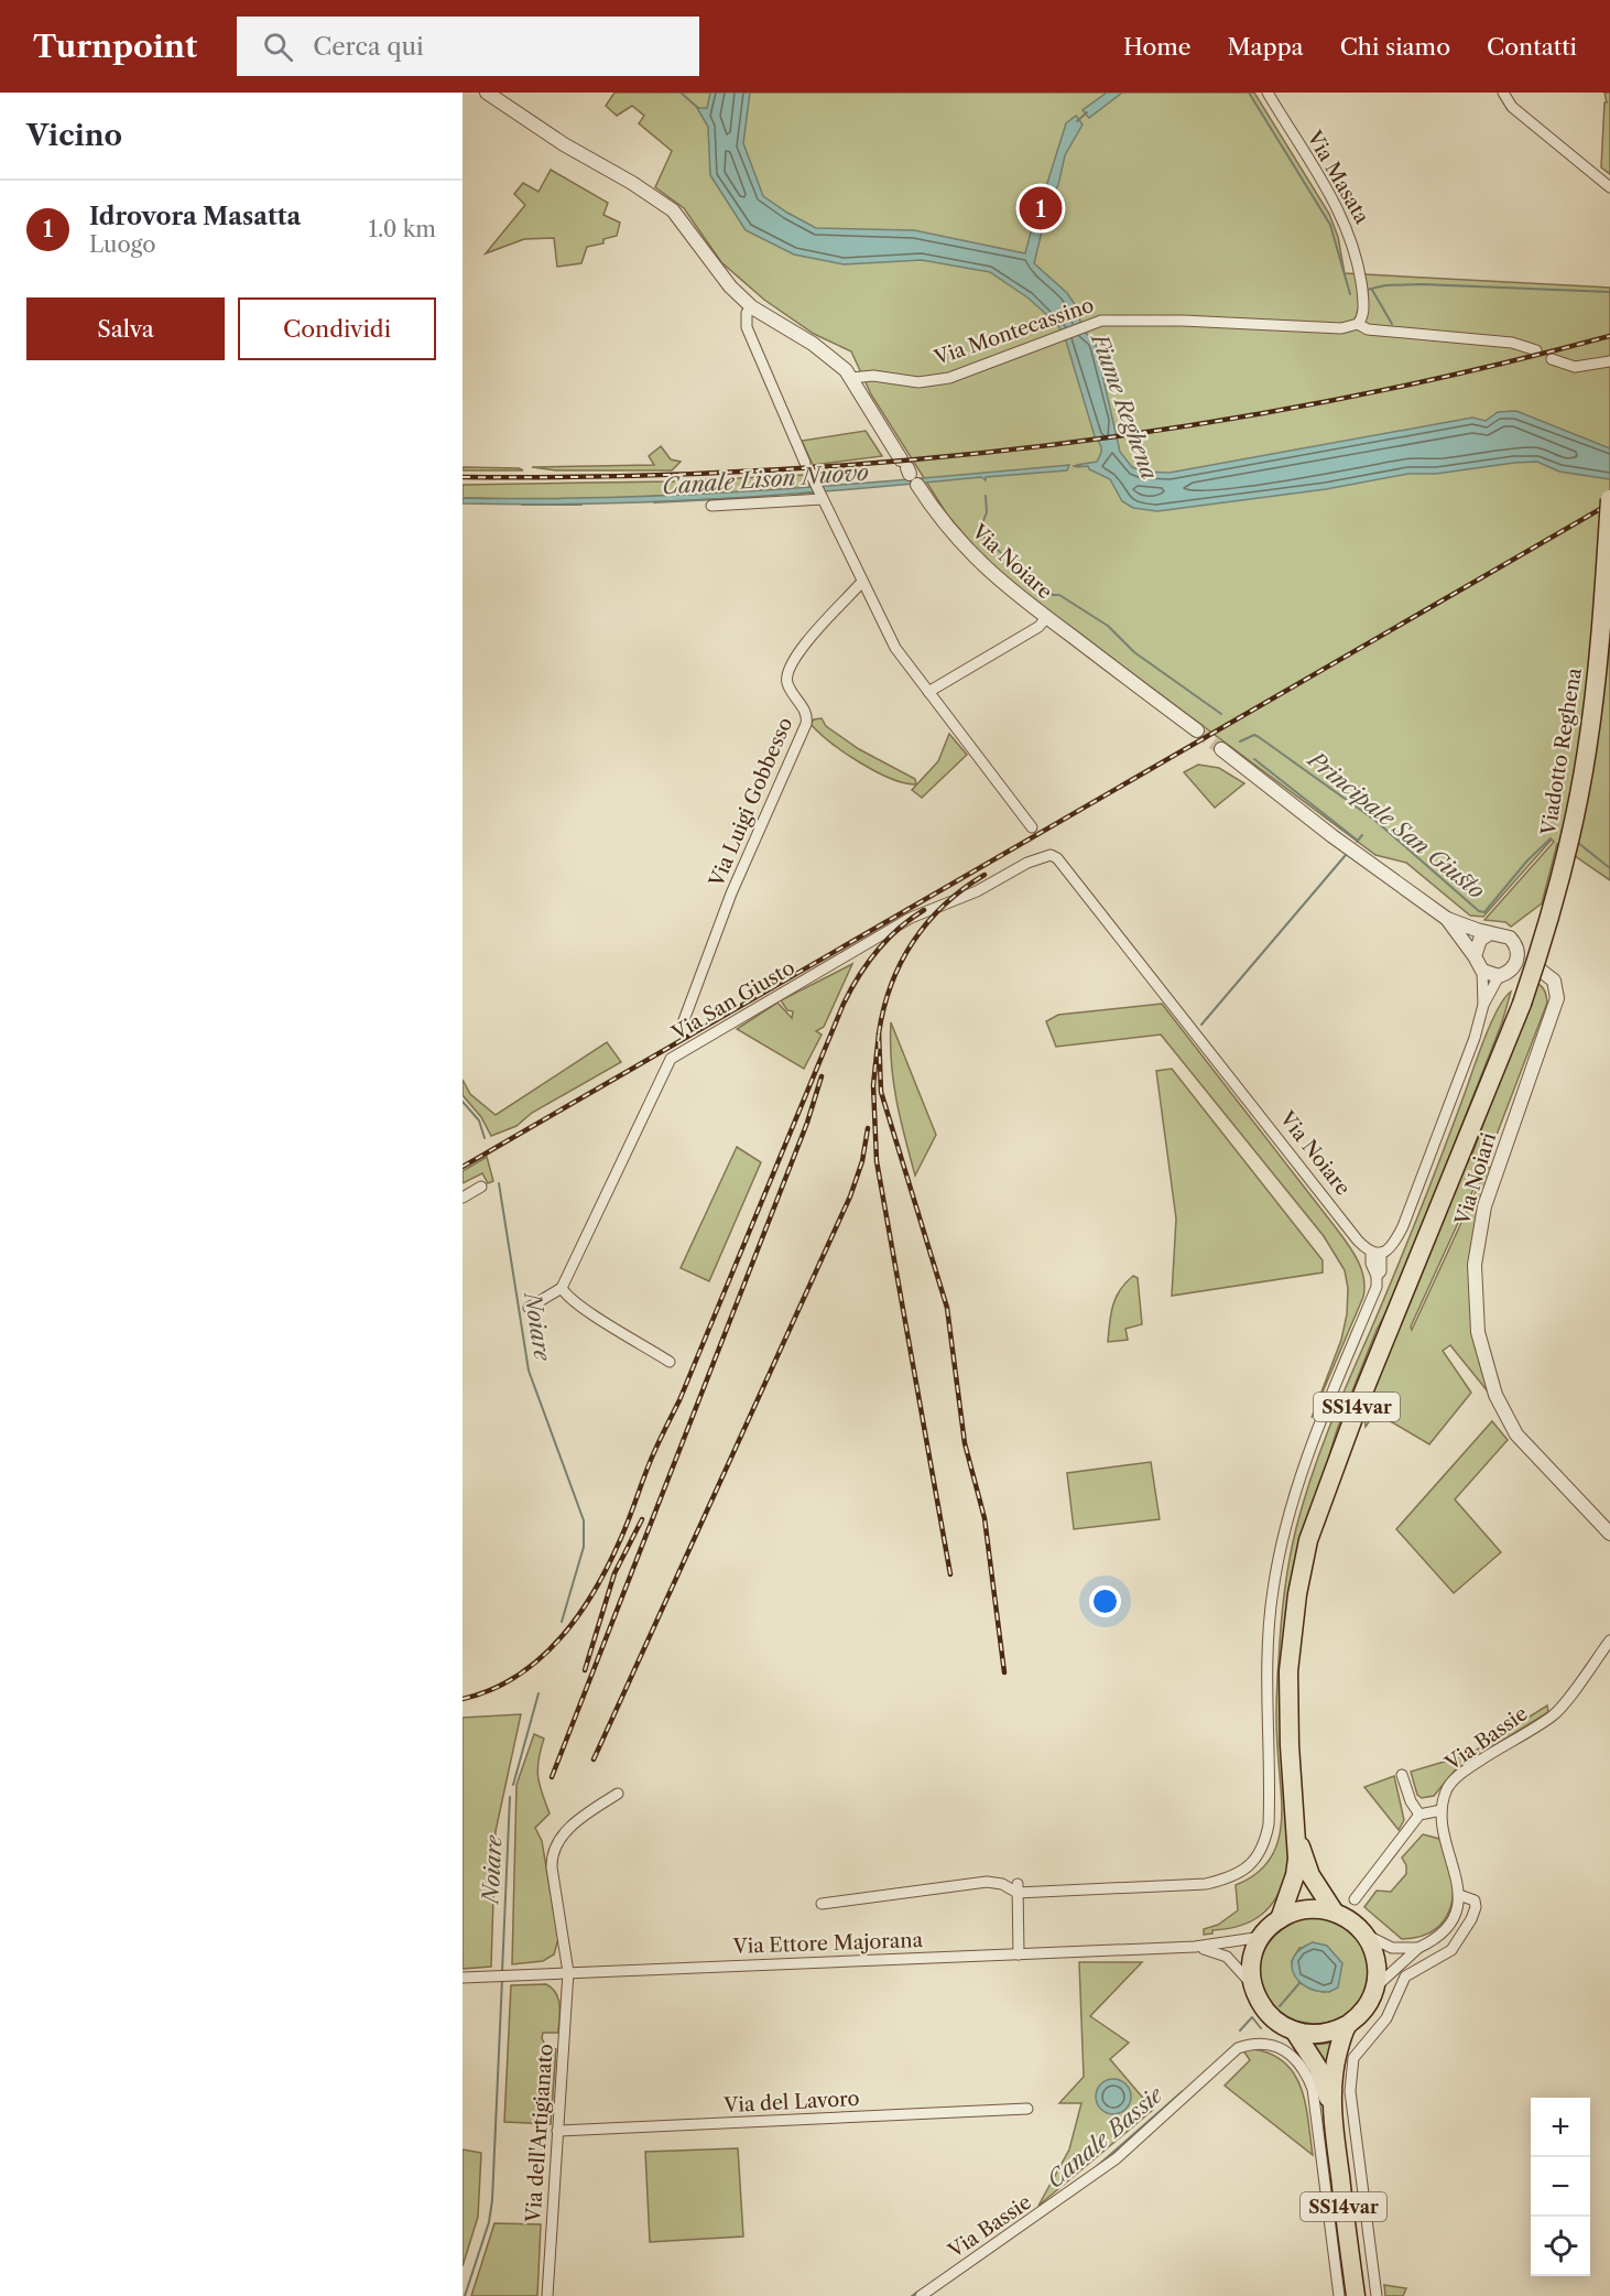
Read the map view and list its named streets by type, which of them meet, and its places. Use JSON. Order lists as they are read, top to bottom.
{
  "streets": {
    "highway": ["Viadotto Reghena", "SS14var"],
    "street": [
      "Via Masata",
      "Via Montecassino",
      "Via Noiare",
      "Via Luigi Gobbesso",
      "Via San Giusto",
      "Via Noiari",
      "Via Bassie",
      "Via Ettore Majorana",
      "Via del Lavoro",
      "Via dell'Artigianato"
    ]
  },
  "crossings": [
    ["Via Masata", "Via Montecassino"],
    ["Via Montecassino", "Via Noiare"],
    ["Via Noiare", "Via San Giusto"],
    ["Viadotto Reghena", "SS14var"],
    ["SS14var", "Via Ettore Majorana"],
    ["Via Ettore Majorana", "Via dell'Artigianato"],
    ["Via del Lavoro", "Via dell'Artigianato"]
  ],
  "water": [
    "Fiume Reghena",
    "Canale Lison Nuovo",
    "Principale San Giusto",
    "Noiare",
    "Canale Bassie"
  ],
  "page": {
    "header": "Turnpoint",
    "search": "Cerca qui",
    "nav": [
      "Home",
      "Mappa",
      "Chi siamo",
      "Contatti"
    ],
    "heading": "Vicino",
    "list": [
      {
        "mark": "1",
        "name": "Idrovora Masatta",
        "note": "Luogo",
        "value": "1.0 km"
      }
    ],
    "pins": "1",
    "buttons": ["Salva", "Condividi"],
    "map_buttons": ["+", "−"]
  }
}
